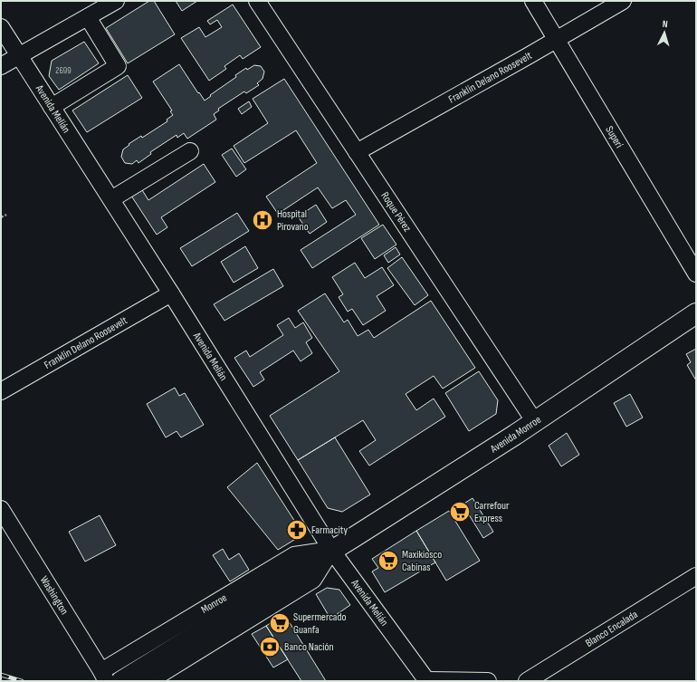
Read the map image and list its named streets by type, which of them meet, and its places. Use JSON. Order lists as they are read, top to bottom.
{
  "streets": {
    "main road": ["Avenida Monroe", "Monroe"],
    "street": [
      "Franklin Delano Roosevelt",
      "Avenida Melián",
      "Superí",
      "Roque Pérez",
      "Washington",
      "Blanco Encalada"
    ]
  },
  "crossings": [
    ["Franklin Delano Roosevelt", "Avenida Melián"],
    ["Franklin Delano Roosevelt", "Superí"],
    ["Franklin Delano Roosevelt", "Roque Pérez"],
    ["Avenida Melián", "Avenida Monroe"],
    ["Avenida Melián", "Monroe"],
    ["Roque Pérez", "Avenida Monroe"],
    ["Avenida Monroe", "Monroe"],
    ["Washington", "Monroe"]
  ],
  "places": {
    "hospital": ["Hospital Pirovano"],
    "supermarket": ["Carrefour Express", "Maxikiosco Cabinas", "Supermercado Guanfa"],
    "pharmacy": ["Farmacity"],
    "bank": ["Banco Nación"]
  },
  "house_numbers": ["2699"],
  "north": "top"
}
